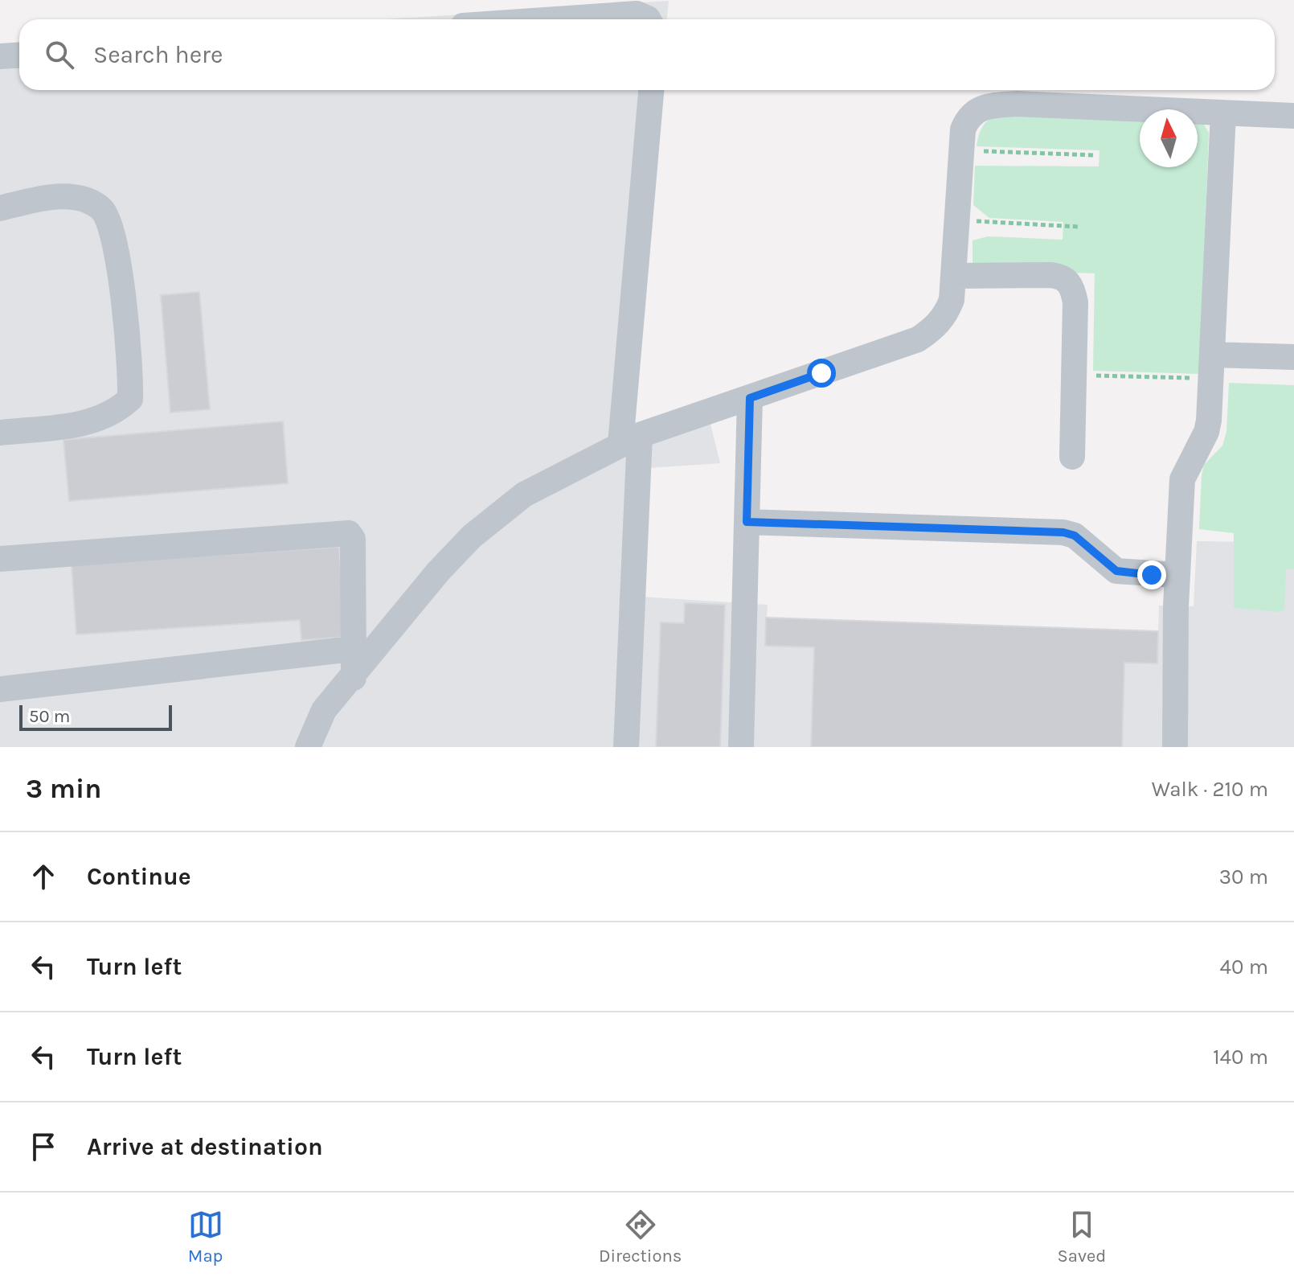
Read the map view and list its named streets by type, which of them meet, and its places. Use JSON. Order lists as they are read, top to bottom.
{
  "scale_bar": "50 m",
  "north": "top",
  "page": {
    "search": "Search here",
    "scale": "50 m",
    "heading": ["3 min", "Walk · 210 m"],
    "list": [
      ["Continue", "30 m"],
      ["Turn left", "40 m"],
      ["Turn left", "140 m"],
      "Arrive at destination"
    ],
    "nav": ["Map", "Directions", "Saved"]
  }
}
